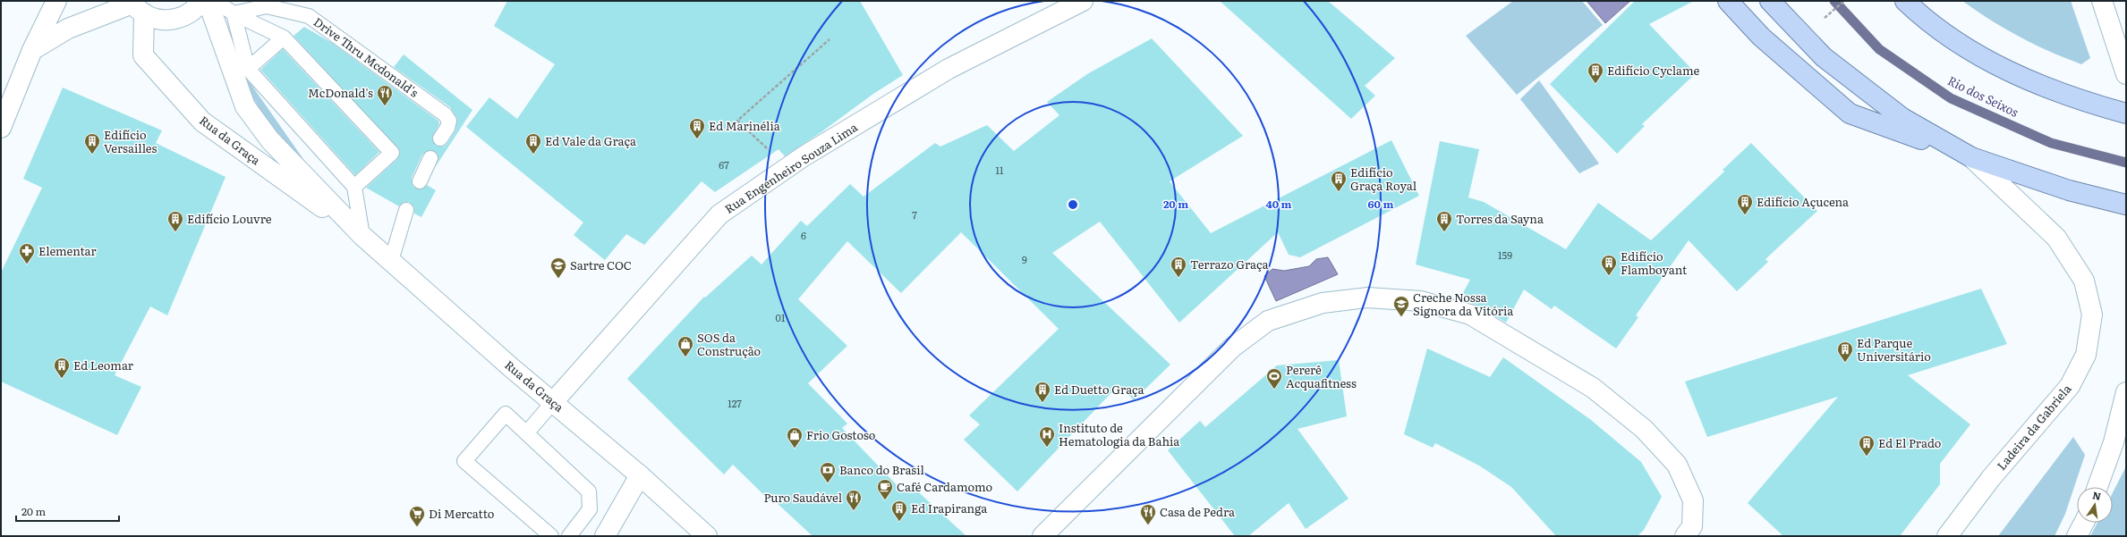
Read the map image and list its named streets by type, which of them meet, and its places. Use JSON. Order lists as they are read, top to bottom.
{
  "streets": {
    "main road": ["Rua da Graça", "Rua Engenheiro Souza Lima", "Ladeira da Gabriela"],
    "lane": ["Drive Thru Mcdonald's"]
  },
  "crossings": [
    ["Rua da Graça", "Rua Engenheiro Souza Lima"]
  ],
  "water": ["Rio dos Seixos"],
  "places": {
    "building": [
      "Edifício Cyclame",
      "Ed Marinélia",
      "Edifício Versailles",
      "Ed Vale da Graça",
      "Edifício Graça Royal",
      "Edifício Açucena",
      "Edifício Louvre",
      "Torres da Sayna",
      "Edifício Flamboyant",
      "Terrazo Graça",
      "Ed Parque Universitário",
      "Ed Leomar",
      "Ed Duetto Graça",
      "Ed El Prado",
      "Ed Irapiranga"
    ],
    "restaurant": ["McDonald's", "Puro Saudável", "Casa de Pedra"],
    "pharmacy": ["Elementar"],
    "school or university": ["Sartre COC", "Creche Nossa Signora da Vitória"],
    "shop": ["SOS da Construção", "Frio Gostoso"],
    "sports": ["Pererê Acquafitness"],
    "hospital": ["Instituto de Hematologia da Bahia"],
    "bank": ["Banco do Brasil"],
    "cafe": ["Café Cardamomo"],
    "supermarket": ["Di Mercatto"]
  },
  "house_numbers": [
    "67",
    "11",
    "7",
    "6",
    "159",
    "9",
    "01",
    "127"
  ],
  "scale_bar": "20 m",
  "north": "top",
  "rings": ["20 m", "40 m", "60 m"]
}
